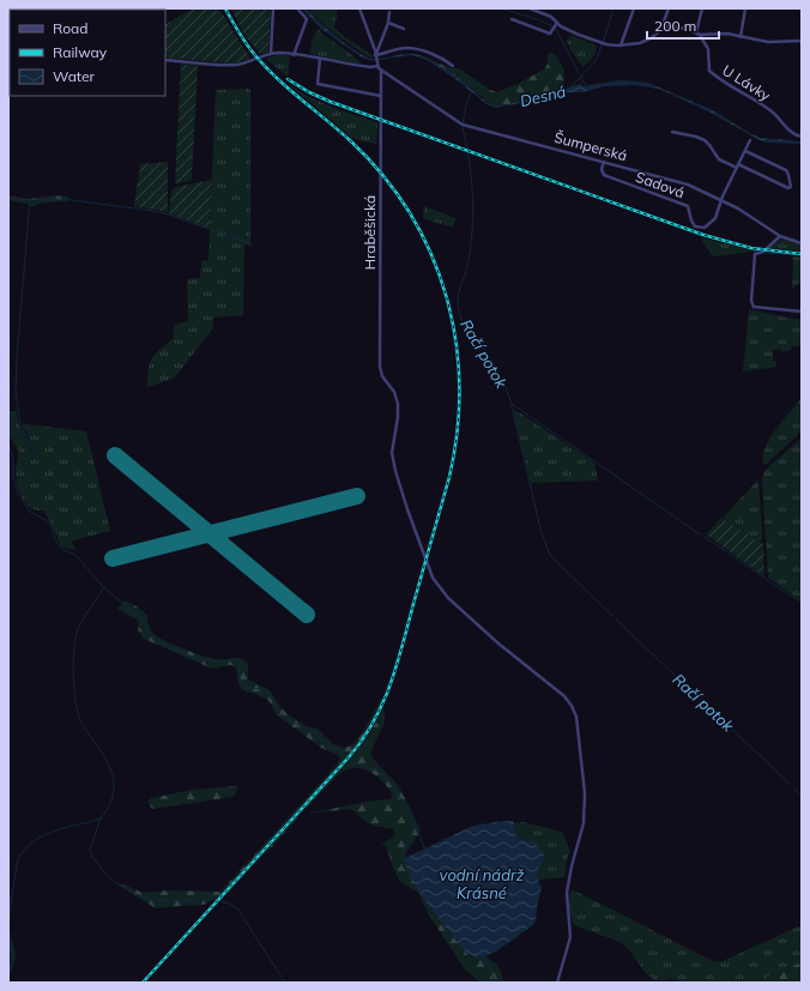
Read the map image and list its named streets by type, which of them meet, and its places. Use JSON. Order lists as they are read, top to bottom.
{
  "streets": {
    "street": [
      "U Lávky",
      "Šumperská",
      "Sadová",
      "Hraběšická"
    ]
  },
  "crossings": [
    ["Šumperská", "Sadová"],
    ["Šumperská", "Hraběšická"]
  ],
  "water": ["Desná", "Račí potok", "vodní nádrž Krásné"],
  "legend": ["Road", "Railway", "Water"],
  "scale_bar": "200 m"
}
